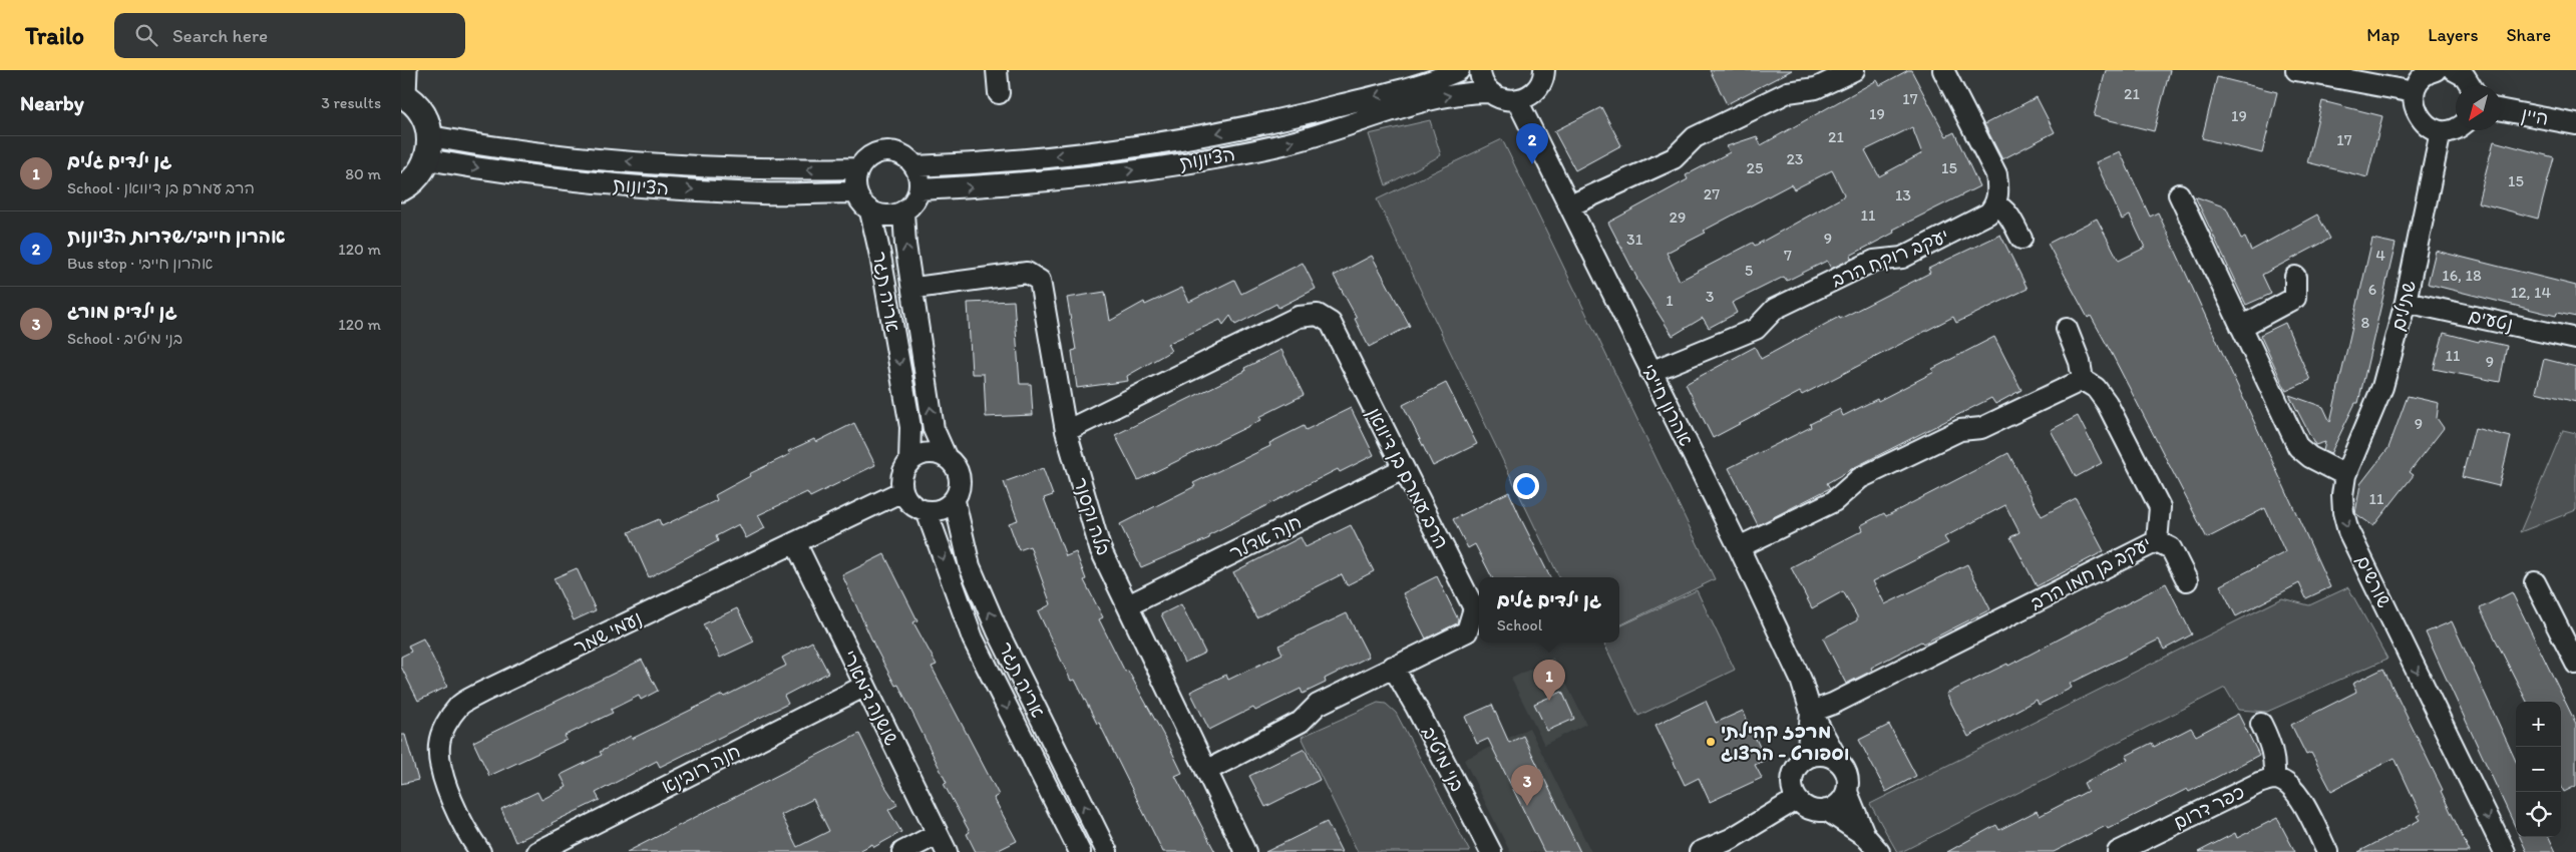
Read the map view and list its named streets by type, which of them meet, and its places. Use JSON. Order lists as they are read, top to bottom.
{
  "streets": {
    "street": [
      "היין",
      "הציונות",
      "יעקב רוקח הרב",
      "אריה תגר",
      "שתילים",
      "נטעים",
      "אהרון חייבי",
      "הרב עמרם בן דיוואן",
      "בלה וקסנר",
      "חנה אדלר",
      "יעקב בן חמו הרב",
      "שורשים",
      "נעמי שמר",
      "שושנה דמארי",
      "בני מיטיב",
      "חנה רובינא",
      "כפר דרום"
    ]
  },
  "crossings": [
    ["הציונות", "אריה תגר"],
    ["יעקב רוקח הרב", "אהרון חייבי"],
    ["אריה תגר", "נעמי שמר"],
    ["שתילים", "נטעים"],
    ["שתילים", "שורשים"],
    ["אהרון חייבי", "יעקב בן חמו הרב"],
    ["הרב עמרם בן דיוואן", "בלה וקסנר"],
    ["הרב עמרם בן דיוואן", "חנה אדלר"],
    ["הרב עמרם בן דיוואן", "בני מיטיב"],
    ["בלה וקסנר", "חנה אדלר"],
    ["נעמי שמר", "שושנה דמארי"],
    ["שושנה דמארי", "חנה רובינא"]
  ],
  "places": ["מרכז קהילתי וספורט - הרצוג"],
  "house_numbers": [
    "21",
    "17",
    "19",
    "19",
    "21",
    "17",
    "23",
    "25",
    "15",
    "15",
    "27",
    "13",
    "11",
    "29",
    "9",
    "31",
    "7",
    "4",
    "5",
    "16, 18",
    "6",
    "12, 14",
    "3",
    "1",
    "8",
    "11",
    "9",
    "9",
    "11"
  ],
  "north": "bottom left",
  "page": {
    "header": "Trailo",
    "search": "Search here",
    "nav": ["Map", "Layers", "Share"],
    "heading": ["Nearby", "3 results"],
    "pins": ["2", "1", "3"],
    "list": [
      {
        "mark": "1",
        "name": "גן ילדים גלים",
        "note": "School · הרב עמרם בן דיוואן",
        "value": "80 m"
      },
      {
        "mark": "2",
        "name": "אהרון חייבי/שדרות הציונות",
        "note": "Bus stop · אהרון חייבי",
        "value": "120 m"
      },
      {
        "mark": "3",
        "name": "גן ילדים מורג",
        "note": "School · בני מיטיב",
        "value": "120 m"
      }
    ],
    "popup": ["גן ילדים גלים", "School"],
    "map_buttons": ["+", "−"]
  }
}
